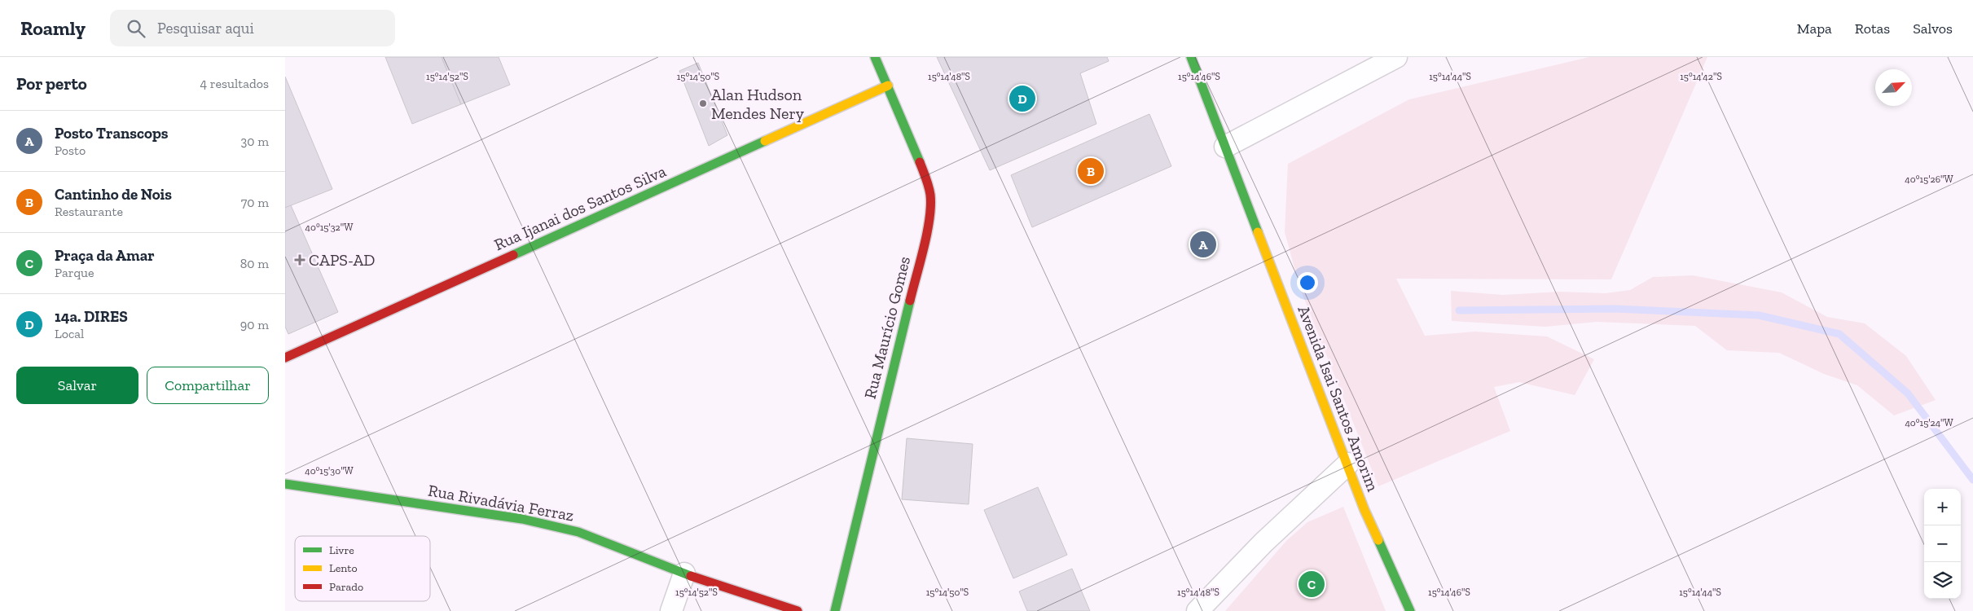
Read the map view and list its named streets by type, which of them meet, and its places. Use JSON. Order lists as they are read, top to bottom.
{
  "streets": {
    "street": [
      "Rua Ijanai dos Santos Silva",
      "Rua Maurício Gomes",
      "Avenida Isai Santos Amorim",
      "Rua Rivadávia Ferraz"
    ]
  },
  "crossings": [
    ["Rua Ijanai dos Santos Silva", "Rua Maurício Gomes"]
  ],
  "places": {
    "other": ["Alan Hudson Mendes Nery"],
    "health": ["CAPS-AD"]
  },
  "legend": ["Livre", "Lento", "Parado"],
  "north": "top right",
  "page": {
    "header": "Roamly",
    "search": "Pesquisar aqui",
    "nav": ["Mapa", "Rotas", "Salvos"],
    "heading": ["Por perto", "4 resultados"],
    "pins": [
      "D",
      "B",
      "A",
      "C"
    ],
    "list": [
      {
        "mark": "A",
        "name": "Posto Transcops",
        "note": "Posto",
        "value": "30 m"
      },
      {
        "mark": "B",
        "name": "Cantinho de Nois",
        "note": "Restaurante",
        "value": "70 m"
      },
      {
        "mark": "C",
        "name": "Praça da Amar",
        "note": "Parque",
        "value": "80 m"
      },
      {
        "mark": "D",
        "name": "14a. DIRES",
        "note": "Local",
        "value": "90 m"
      }
    ],
    "buttons": ["Salvar", "Compartilhar"],
    "map_buttons": ["+", "−"]
  },
  "coordinates": [
    "15°14'52\"S",
    "15°14'50\"S",
    "15°14'48\"S",
    "15°14'46\"S",
    "15°14'44\"S",
    "15°14'42\"S",
    "40°15'26\"W",
    "40°15'32\"W",
    "40°15'24\"W",
    "40°15'30\"W"
  ]
}
